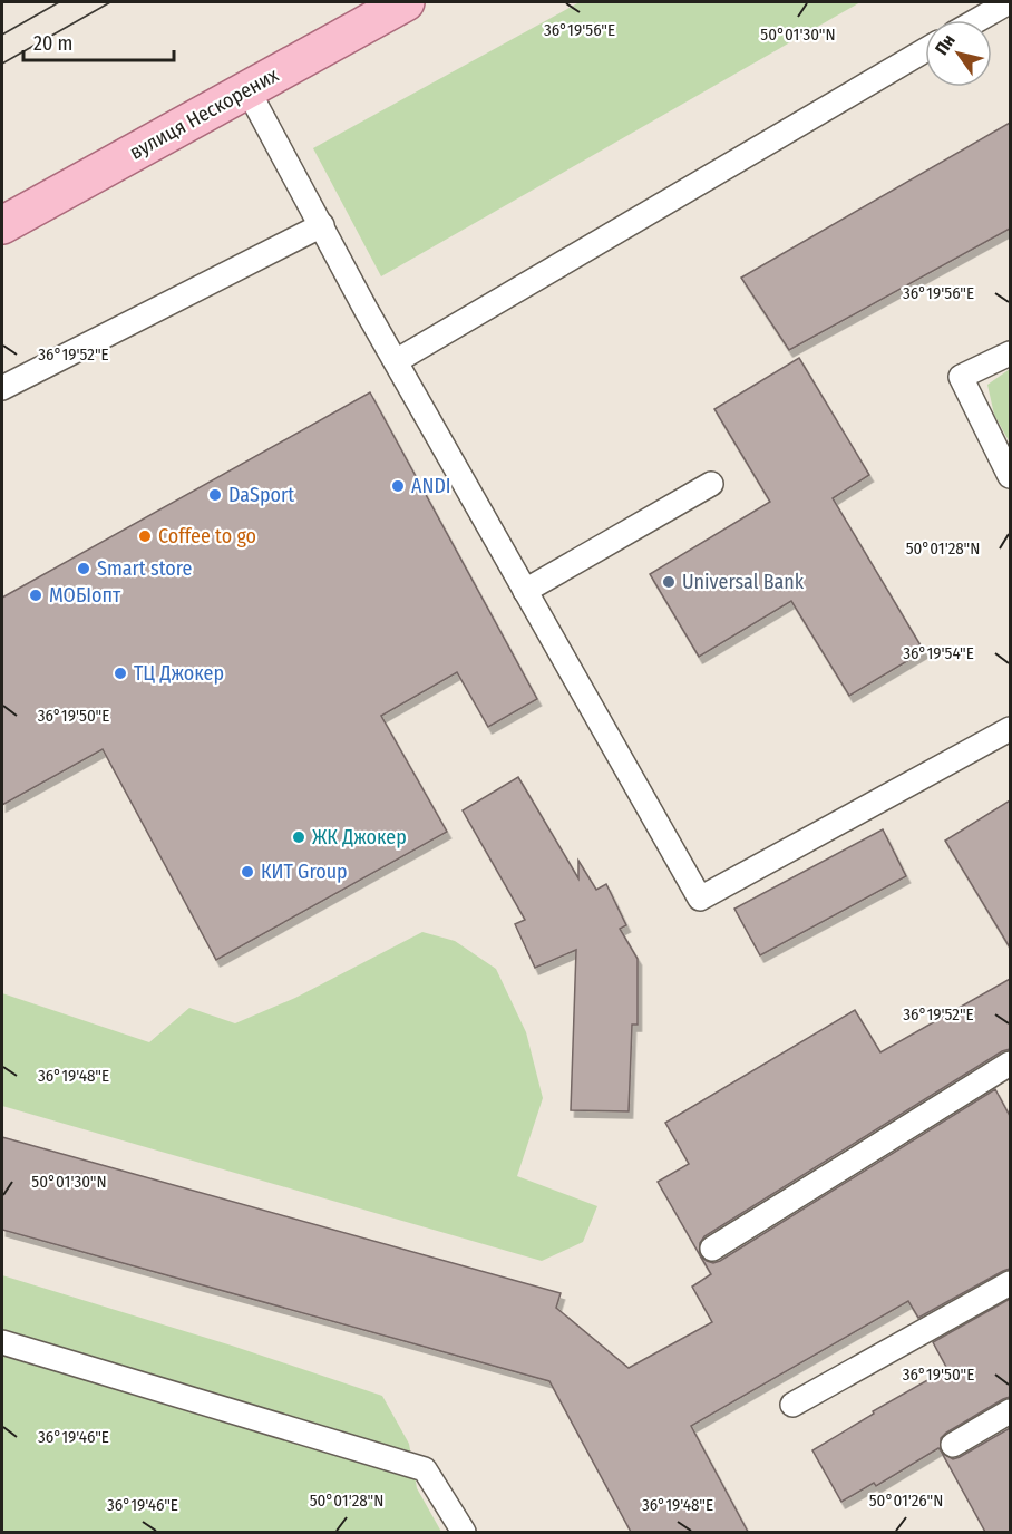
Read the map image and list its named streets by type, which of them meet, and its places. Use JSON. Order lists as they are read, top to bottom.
{
  "streets": {
    "main road": ["вулиця Нескорених"]
  },
  "places": [
    "ANDI",
    "DaSport",
    "Coffee to go",
    "Smart store",
    "Universal Bank",
    "МОБІопт",
    "ТЦ Джокер",
    "ЖК Джокер",
    "КИТ Group"
  ],
  "scale_bar": "20 m",
  "north": "top left",
  "coordinates": [
    "36°19'56\"E",
    "50°01'30\"N",
    "36°19'52\"E",
    "50°01'28\"N",
    "36°19'54\"E",
    "36°19'50\"E",
    "36°19'48\"E",
    "36°19'46\"E",
    "50°01'26\"N"
  ]
}
